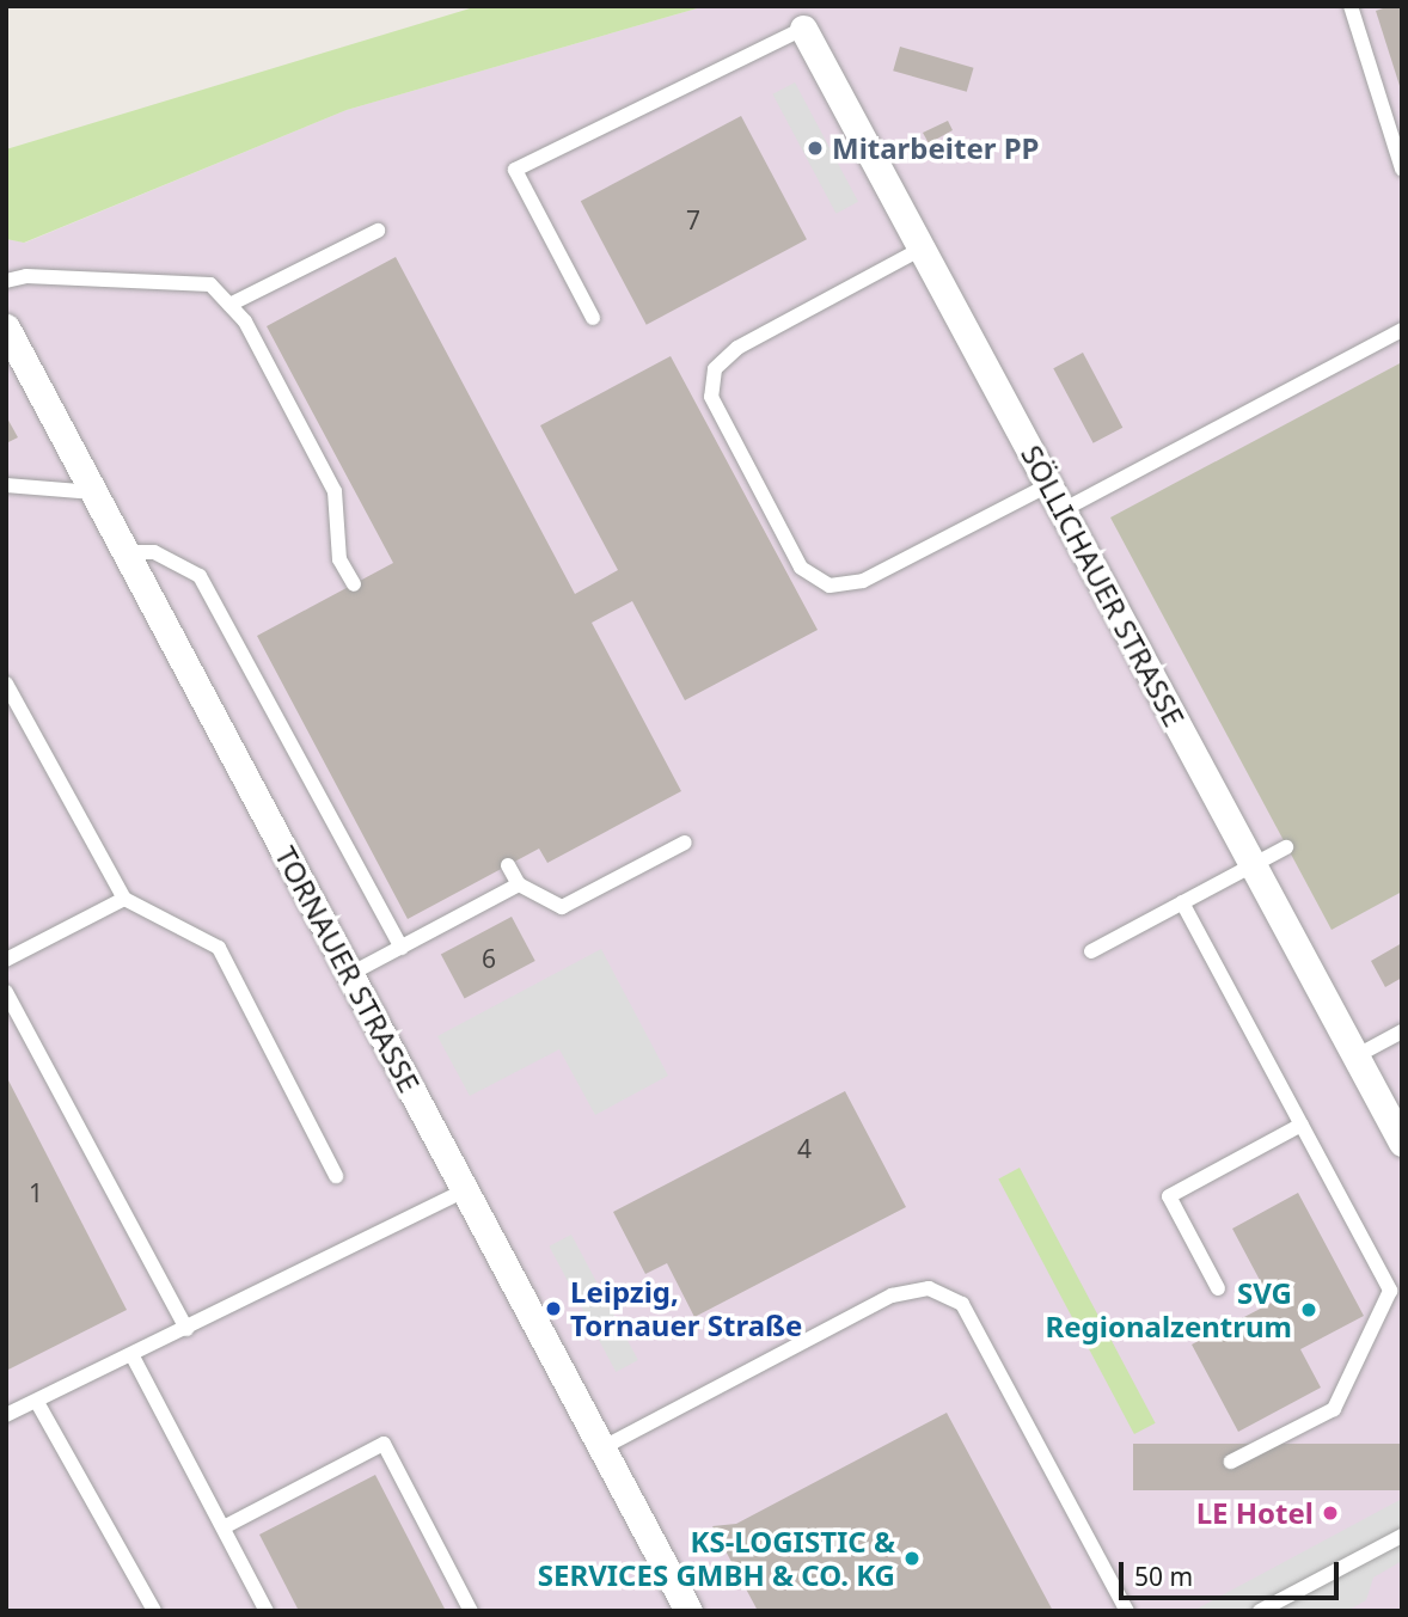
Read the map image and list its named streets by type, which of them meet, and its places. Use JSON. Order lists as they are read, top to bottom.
{
  "streets": {
    "street": ["SÖLLICHAUER STRASSE", "TORNAUER STRASSE"]
  },
  "places": [
    "Mitarbeiter PP",
    "Leipzig, Tornauer Straße",
    "SVG Regionalzentrum",
    "LE Hotel",
    "KS-LOGISTIC & SERVICES GMBH & CO. KG"
  ],
  "house_numbers": [
    "7",
    "6",
    "4",
    "1"
  ],
  "scale_bar": "50 m"
}
